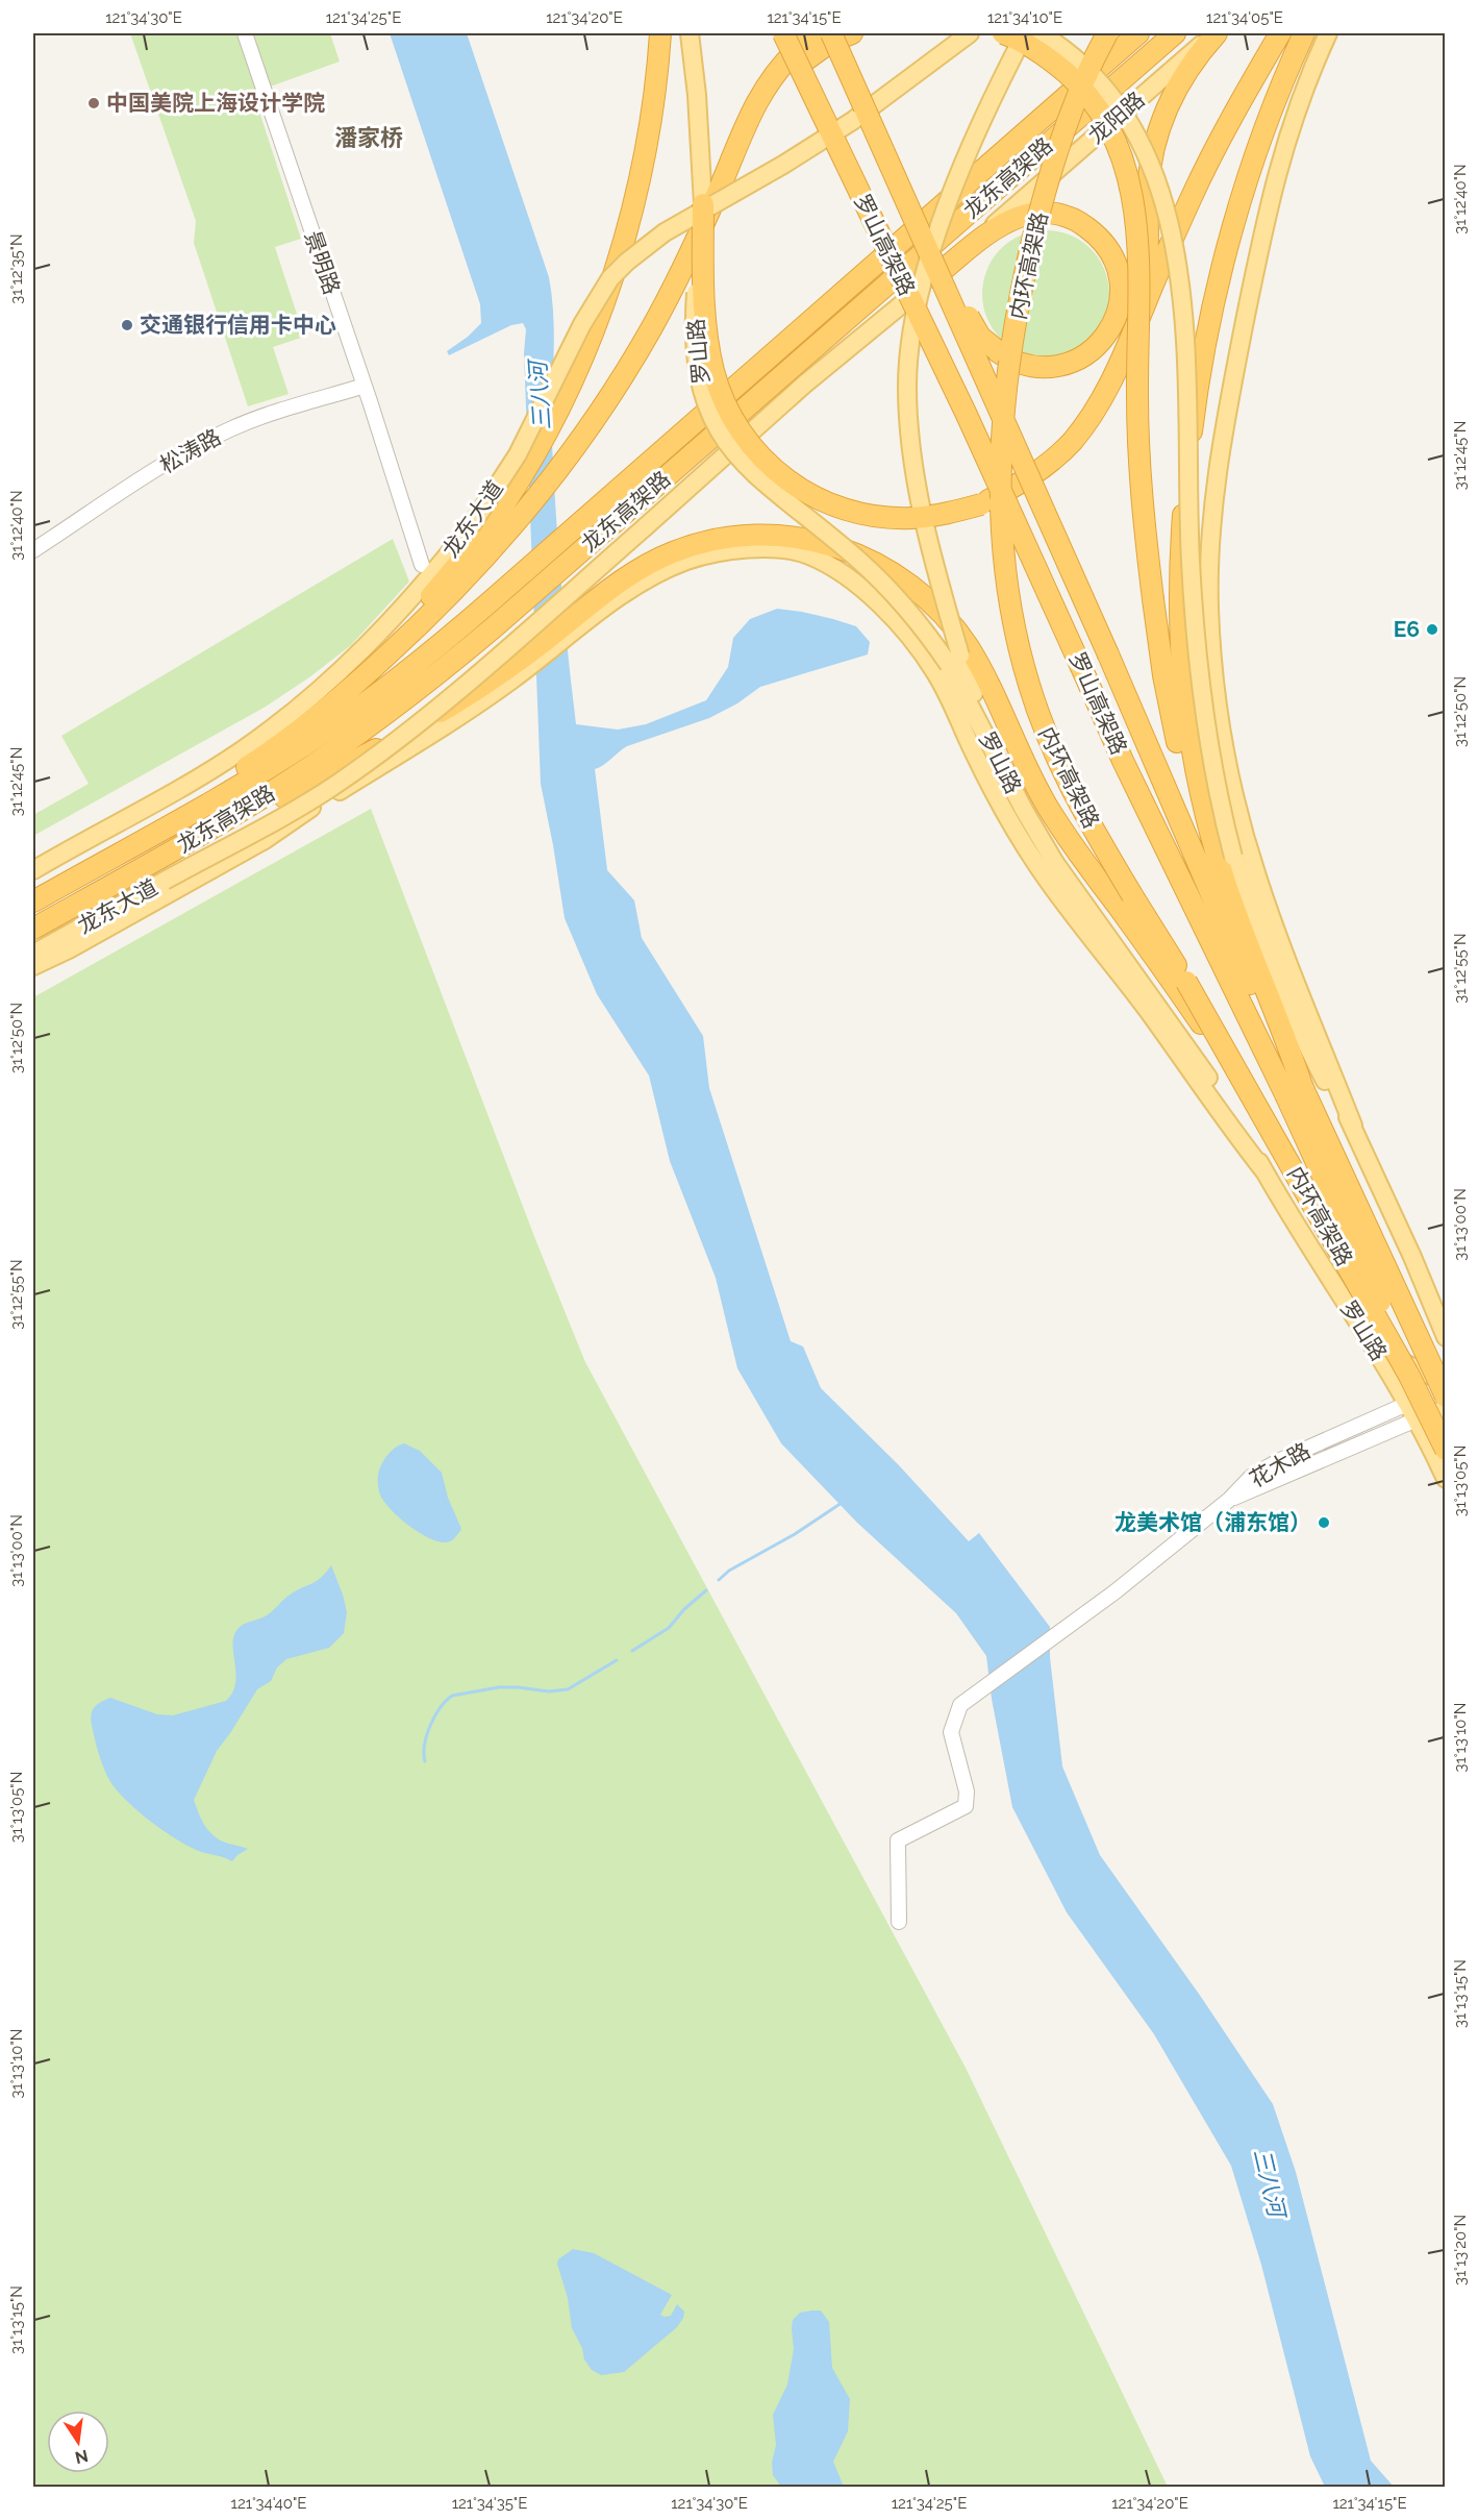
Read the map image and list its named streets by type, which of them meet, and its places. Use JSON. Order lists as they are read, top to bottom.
{
  "streets": {
    "highway": ["龙东高架路", "罗山高架路", "内环高架路"],
    "main road": [
      "龙阳路",
      "罗山路",
      "龙东大道",
      "花木路"
    ],
    "street": ["景明路", "松涛路"]
  },
  "crossings": [
    ["龙阳路", "龙东大道"],
    ["罗山高架路", "内环高架路"],
    ["景明路", "松涛路"],
    ["罗山路", "花木路"]
  ],
  "districts": ["潘家桥"],
  "water": ["三八河"],
  "places": [
    "中国美院上海设计学院",
    "交通银行信用卡中心",
    "E6",
    "龙美术馆（浦东馆）"
  ],
  "north": "bottom",
  "coordinates": [
    "121°34'30\"E",
    "121°34'25\"E",
    "121°34'20\"E",
    "121°34'15\"E",
    "121°34'10\"E",
    "121°34'05\"E",
    "31°12'40\"N",
    "31°12'35\"N",
    "31°12'45\"N",
    "31°12'50\"N",
    "31°12'55\"N",
    "31°13'00\"N",
    "31°13'05\"N",
    "31°13'10\"N",
    "31°13'15\"N",
    "31°13'20\"N",
    "121°34'40\"E",
    "121°34'35\"E"
  ]
}
